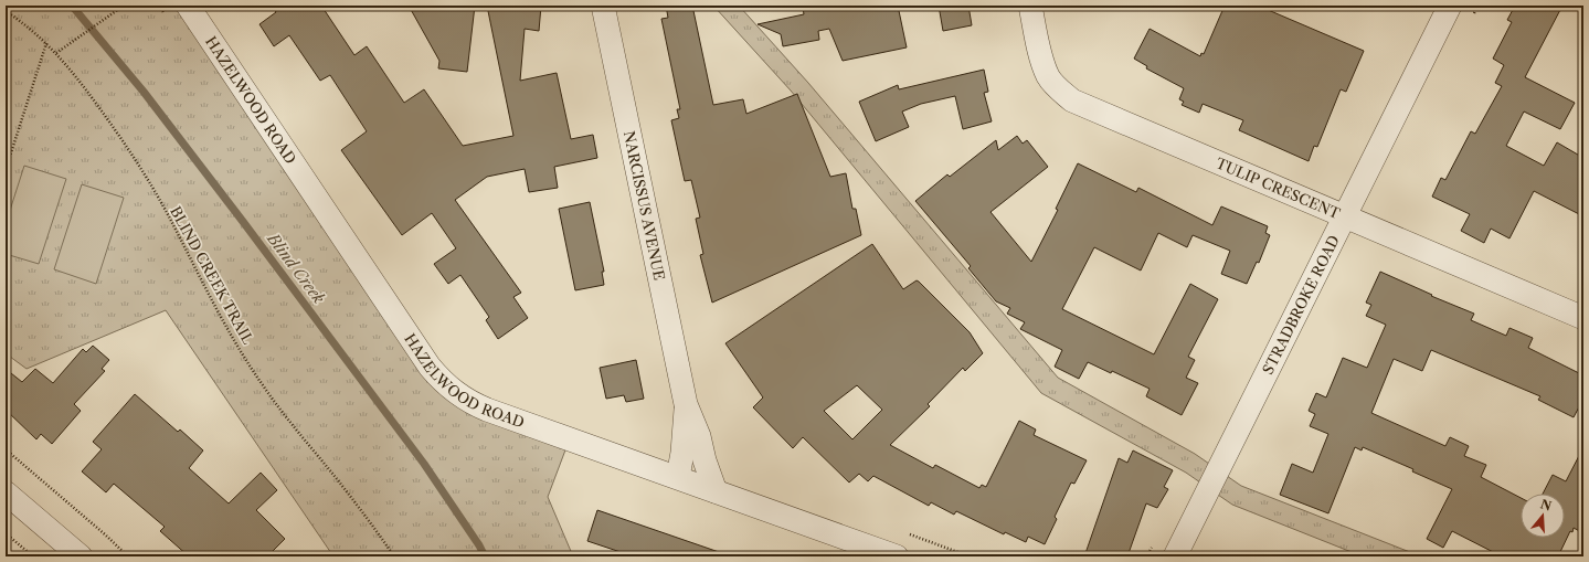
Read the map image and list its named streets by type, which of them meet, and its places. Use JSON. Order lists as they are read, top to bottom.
{
  "streets": {
    "street": [
      "HAZELWOOD ROAD",
      "TULIP CRESCENT",
      "NARCISSUS AVENUE",
      "STRADBROKE ROAD"
    ],
    "path": ["BLIND CREEK TRAIL"]
  },
  "crossings": [
    ["HAZELWOOD ROAD", "NARCISSUS AVENUE"],
    ["TULIP CRESCENT", "STRADBROKE ROAD"]
  ],
  "water": ["Blind Creek"],
  "north": "top"
}
